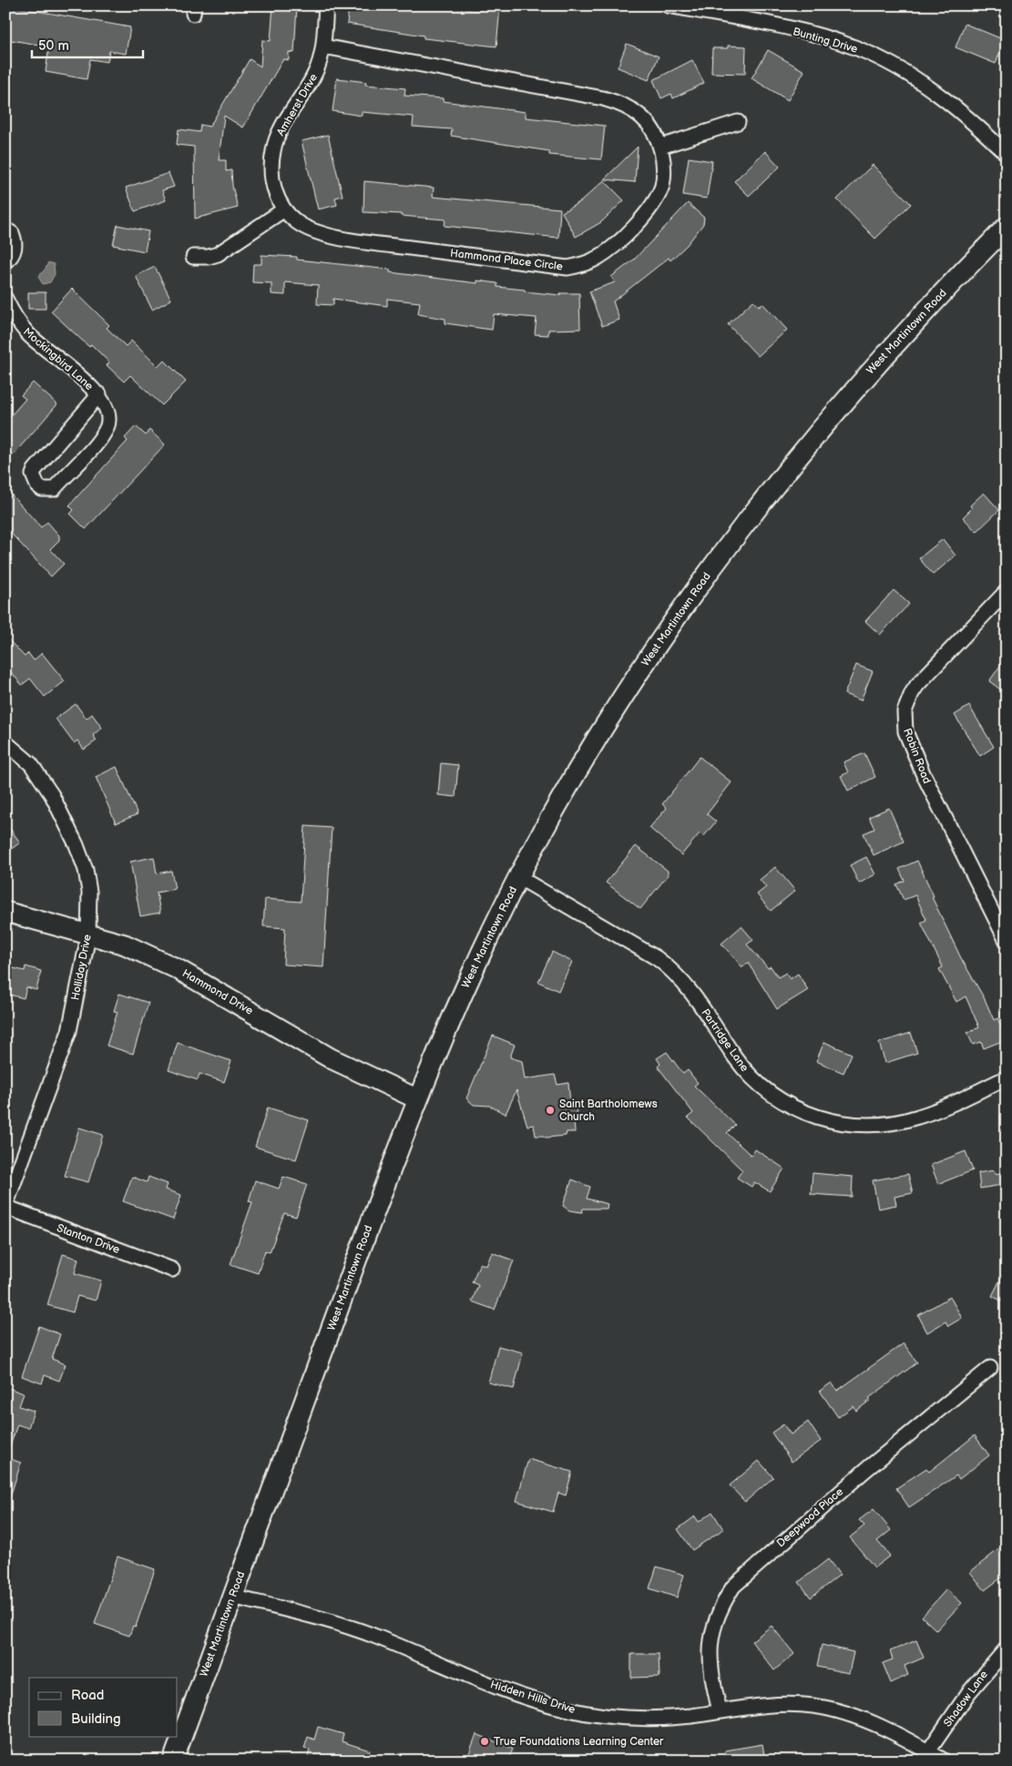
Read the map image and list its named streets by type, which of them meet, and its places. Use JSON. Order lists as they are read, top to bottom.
{
  "streets": {
    "main road": ["West Martintown Road", "Hammond Drive"],
    "street": [
      "Bunting Drive",
      "Amherst Drive",
      "Hammond Place Circle",
      "Mockingbird Lane",
      "Robin Road",
      "Holliday Drive",
      "Partridge Lane",
      "Stanton Drive",
      "Deepwood Place",
      "Hidden Hills Drive",
      "Shadow Lane"
    ]
  },
  "crossings": [
    ["Amherst Drive", "Hammond Place Circle"],
    ["West Martintown Road", "Hammond Drive"],
    ["West Martintown Road", "Partridge Lane"],
    ["West Martintown Road", "Hidden Hills Drive"],
    ["Holliday Drive", "Hammond Drive"],
    ["Holliday Drive", "Stanton Drive"],
    ["Deepwood Place", "Hidden Hills Drive"],
    ["Hidden Hills Drive", "Shadow Lane"]
  ],
  "places": ["Saint Bartholomews Church", "True Foundations Learning Center"],
  "legend": ["Road", "Building"],
  "scale_bar": "50 m"
}
